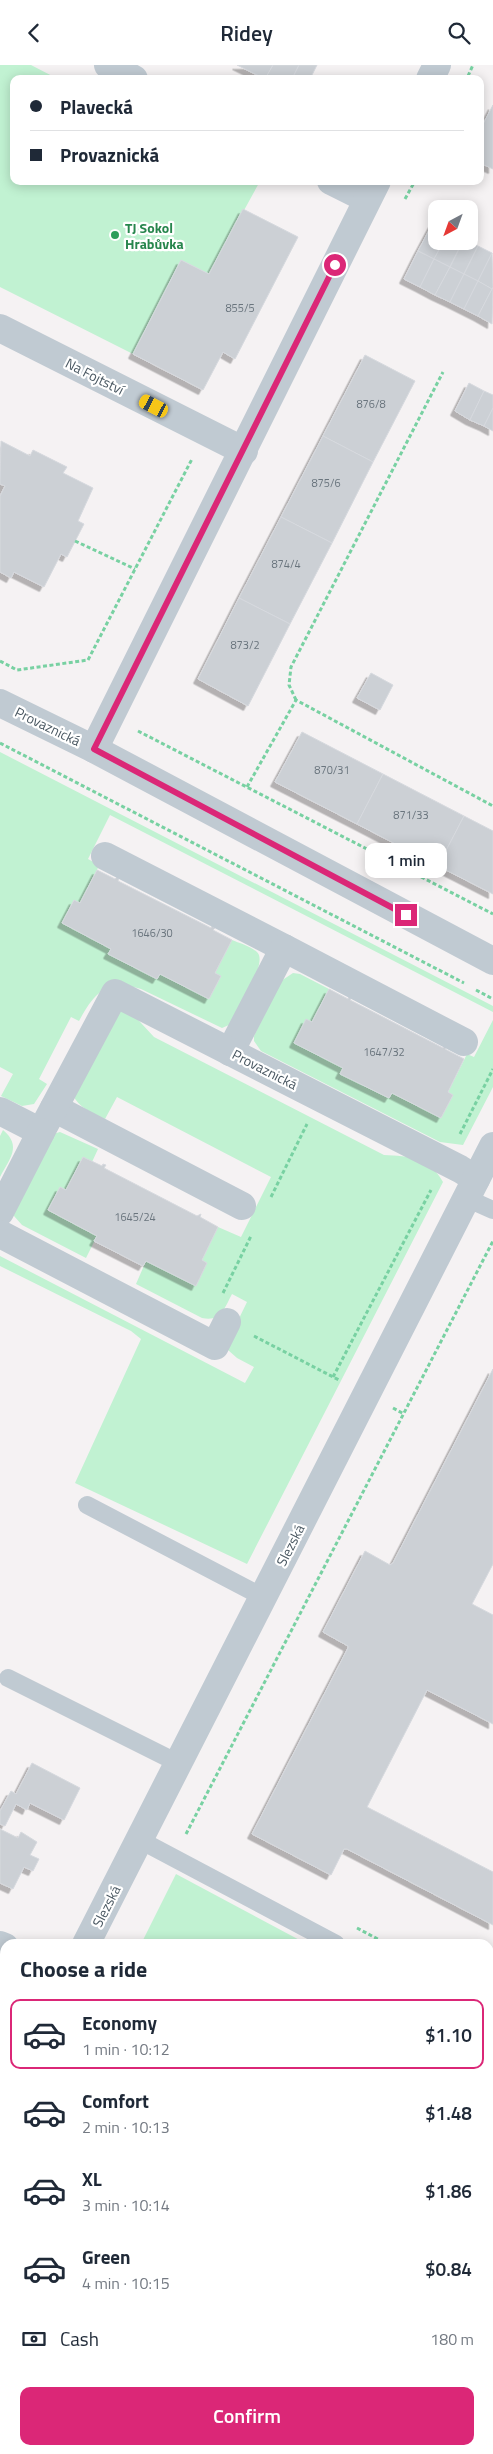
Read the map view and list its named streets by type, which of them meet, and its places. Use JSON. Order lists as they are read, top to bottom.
{
  "streets": {
    "street": ["Na Fojtství", "Provaznická", "Slezská"]
  },
  "crossings": [
    ["Provaznická", "Slezská"]
  ],
  "places": ["TJ Sokol Hrabůvka"],
  "house_numbers": [
    "855/5",
    "876/8",
    "875/6",
    "874/4",
    "873/2",
    "870/31",
    "871/33",
    "1646/30",
    "1647/32",
    "1645/24"
  ],
  "north": "bottom left",
  "page": {
    "header": "Ridey",
    "banner": ["Plavecká", "Provaznická"],
    "bubble": "1 min",
    "heading": "Choose a ride",
    "list": [
      {
        "name": "Economy",
        "note": "1 min · 10:12",
        "value": "$1.10"
      },
      {
        "name": "Comfort",
        "note": "2 min · 10:13",
        "value": "$1.48"
      },
      {
        "name": "XL",
        "note": "3 min · 10:14",
        "value": "$1.86"
      },
      {
        "name": "Green",
        "note": "4 min · 10:15",
        "value": "$0.84"
      }
    ],
    "pay": ["Cash", "180 m"],
    "buttons": "Confirm"
  }
}
